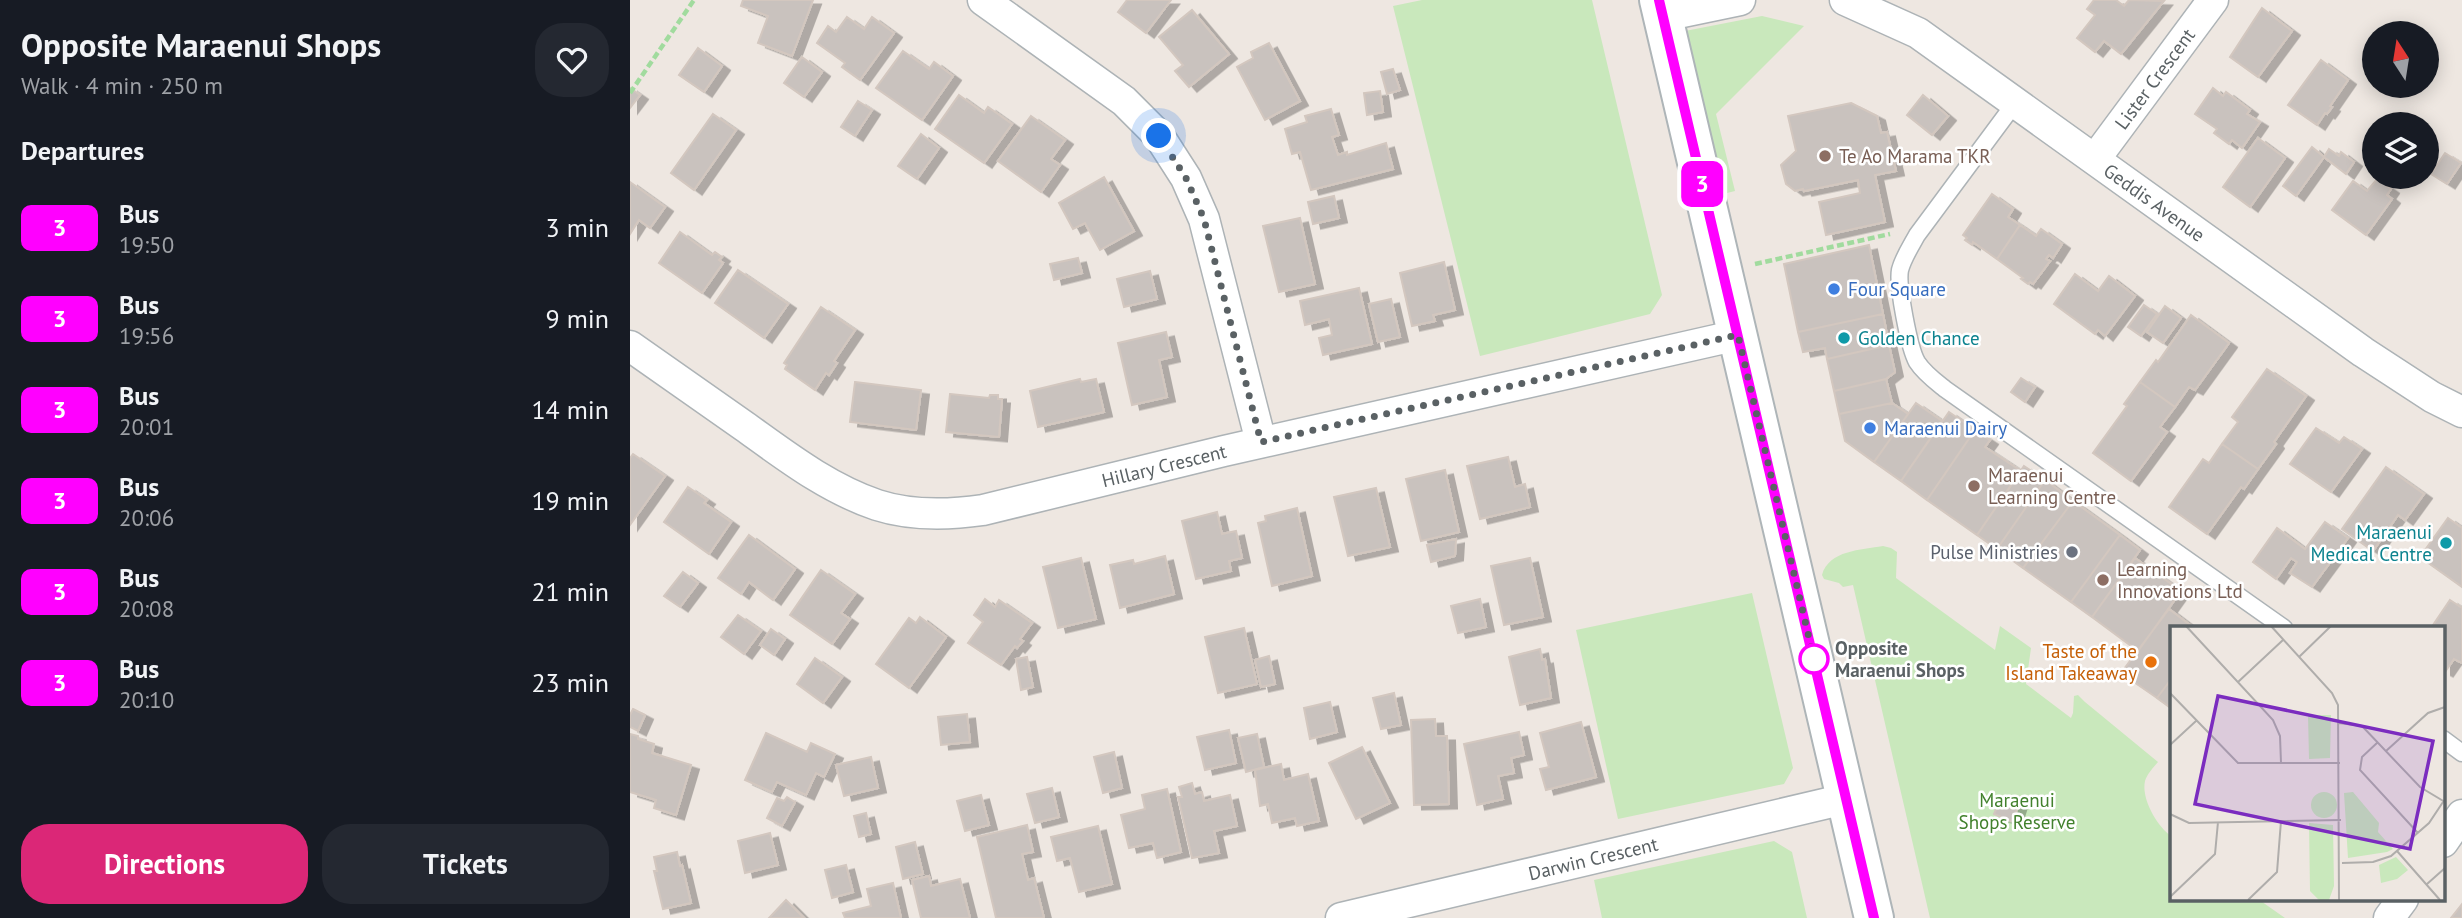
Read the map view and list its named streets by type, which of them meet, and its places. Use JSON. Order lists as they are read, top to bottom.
{
  "streets": {
    "street": [
      "Lister Crescent",
      "Geddis Avenue",
      "Hillary Crescent",
      "Darwin Crescent"
    ]
  },
  "crossings": [
    ["Lister Crescent", "Geddis Avenue"]
  ],
  "parks": ["Maraenui Shops Reserve"],
  "places": [
    "Te Ao Marama TKR",
    "Four Square",
    "Golden Chance",
    "Maraenui Dairy",
    "Maraenui Learning Centre",
    "Maraenui Medical Centre",
    "Pulse Ministries",
    "Learning Innovations Ltd",
    "Opposite Maraenui Shops",
    "Taste of the Island Takeaway"
  ],
  "lines": ["bus line 3"],
  "north": "top",
  "page": {
    "heading": [
      ["Opposite Maraenui Shops", "Walk · 4 min · 250 m"],
      "Departures"
    ],
    "on_map": "3",
    "list": [
      {
        "mark": "3",
        "name": "Bus",
        "note": "19:50",
        "value": "3 min"
      },
      {
        "mark": "3",
        "name": "Bus",
        "note": "19:56",
        "value": "9 min"
      },
      {
        "mark": "3",
        "name": "Bus",
        "note": "20:01",
        "value": "14 min"
      },
      {
        "mark": "3",
        "name": "Bus",
        "note": "20:06",
        "value": "19 min"
      },
      {
        "mark": "3",
        "name": "Bus",
        "note": "20:08",
        "value": "21 min"
      },
      {
        "mark": "3",
        "name": "Bus",
        "note": "20:10",
        "value": "23 min"
      }
    ],
    "buttons": ["Directions", "Tickets"]
  }
}
